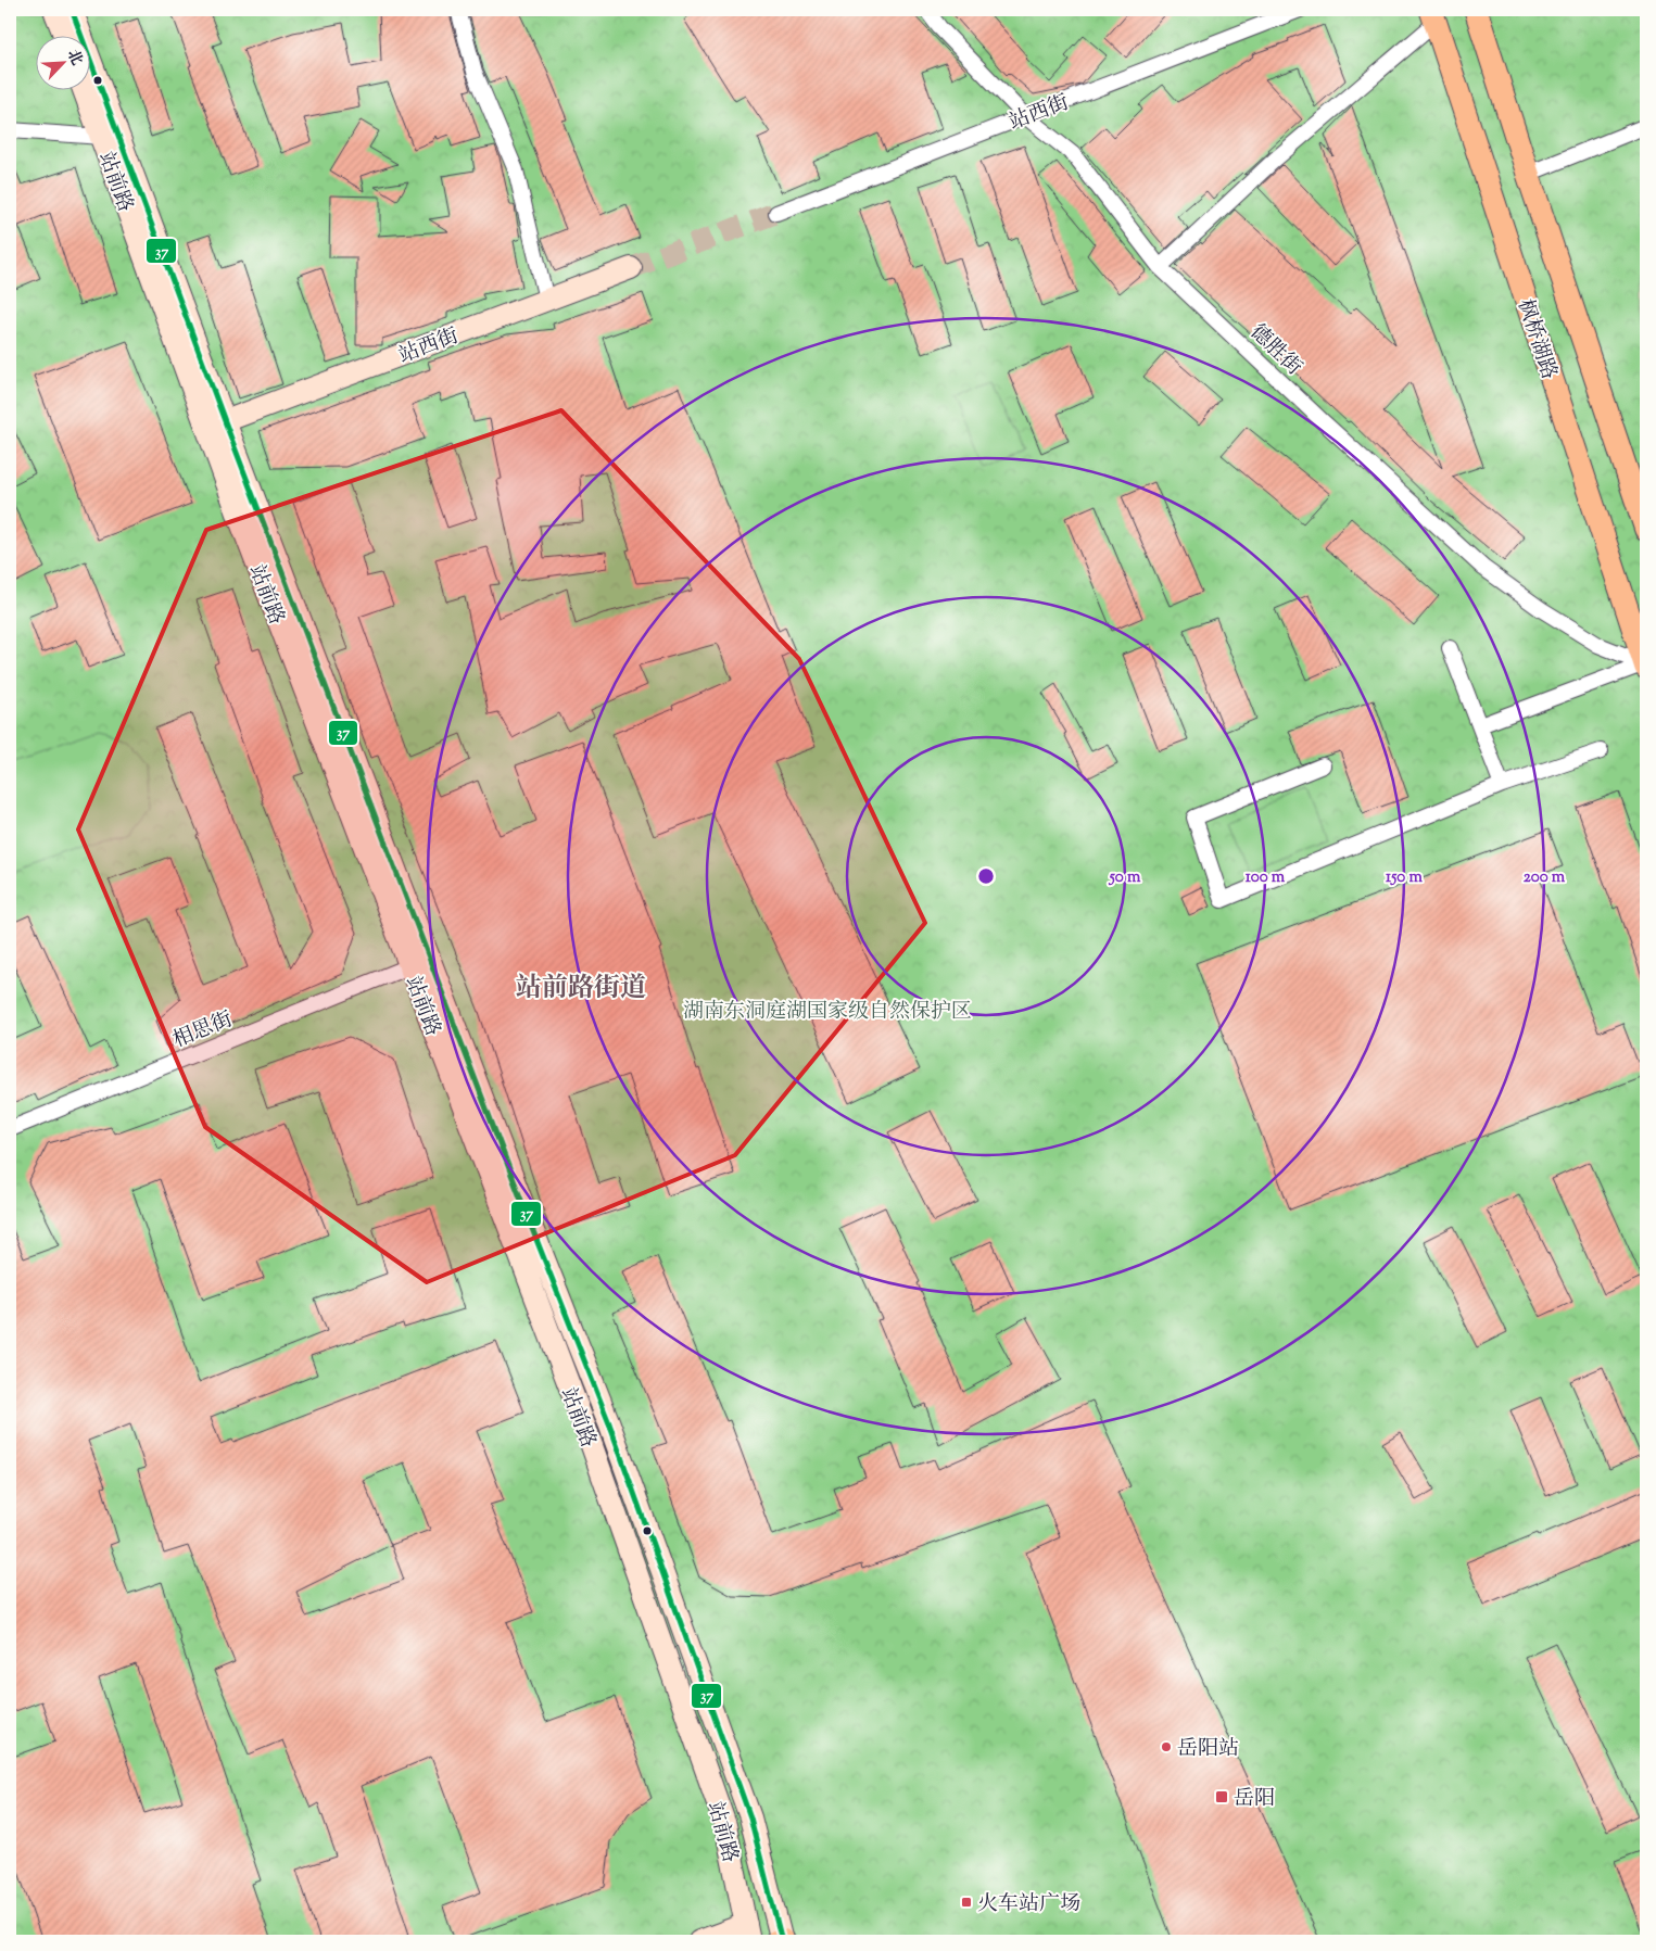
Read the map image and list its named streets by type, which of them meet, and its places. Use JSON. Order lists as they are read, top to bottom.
{
  "streets": {
    "main road": ["站西街", "站前路", "枫桥湖路"],
    "street": ["德胜街", "相思街"]
  },
  "crossings": [
    ["站西街", "站前路"],
    ["站西街", "德胜街"],
    ["站前路", "相思街"],
    ["枫桥湖路", "德胜街"]
  ],
  "districts": ["站前路街道"],
  "parks": ["湖南东洞庭湖国家级自然保护区"],
  "places": {
    "other": ["岳阳站"],
    "transit": ["岳阳", "火车站广场"]
  },
  "lines": ["transit line 37"],
  "north": "top right",
  "rings": [
    "50 m",
    "100 m",
    "150 m",
    "200 m"
  ]
}
